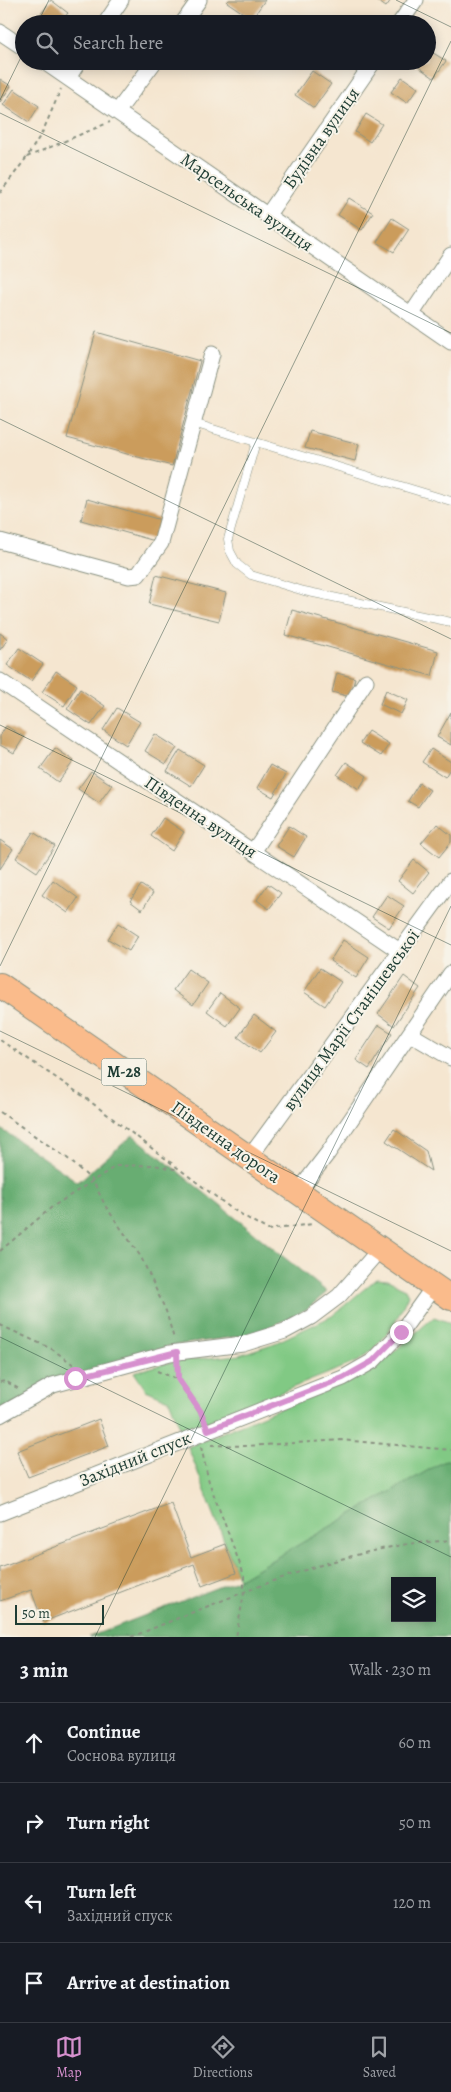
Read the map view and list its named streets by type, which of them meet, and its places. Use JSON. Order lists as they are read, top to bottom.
{
  "streets": {
    "highway": ["М-28", "Південна дорога"],
    "street": [
      "Будівна вулиця",
      "Марсельська вулиця",
      "Південна вулиця",
      "вулиця Марії Станішевської",
      "Західний спуск"
    ]
  },
  "crossings": [
    ["Будівна вулиця", "Марсельська вулиця"],
    ["Південна вулиця", "вулиця Марії Станішевської"],
    ["вулиця Марії Станішевської", "Південна дорога"],
    ["Південна дорога", "Західний спуск"]
  ],
  "scale_bar": "50 m",
  "page": {
    "search": "Search here",
    "scale": "50 m",
    "heading": ["3 min", "Walk · 230 m"],
    "list": [
      ["Continue", "Соснова вулиця", "60 m"],
      ["Turn right", "50 m"],
      ["Turn left", "Західний спуск", "120 m"],
      "Arrive at destination"
    ],
    "nav": ["Map", "Directions", "Saved"]
  }
}
